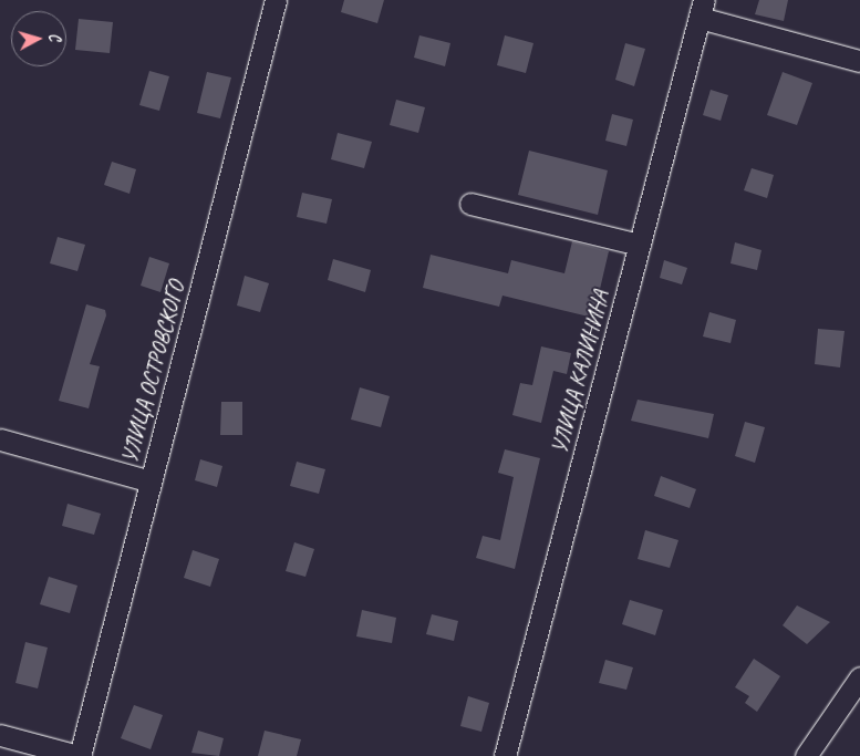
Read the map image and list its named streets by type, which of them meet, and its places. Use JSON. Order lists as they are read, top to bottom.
{
  "streets": {
    "street": ["УЛИЦА ОСТРОВСКОГО", "УЛИЦА КАЛИНИНА"]
  },
  "north": "right"
}
